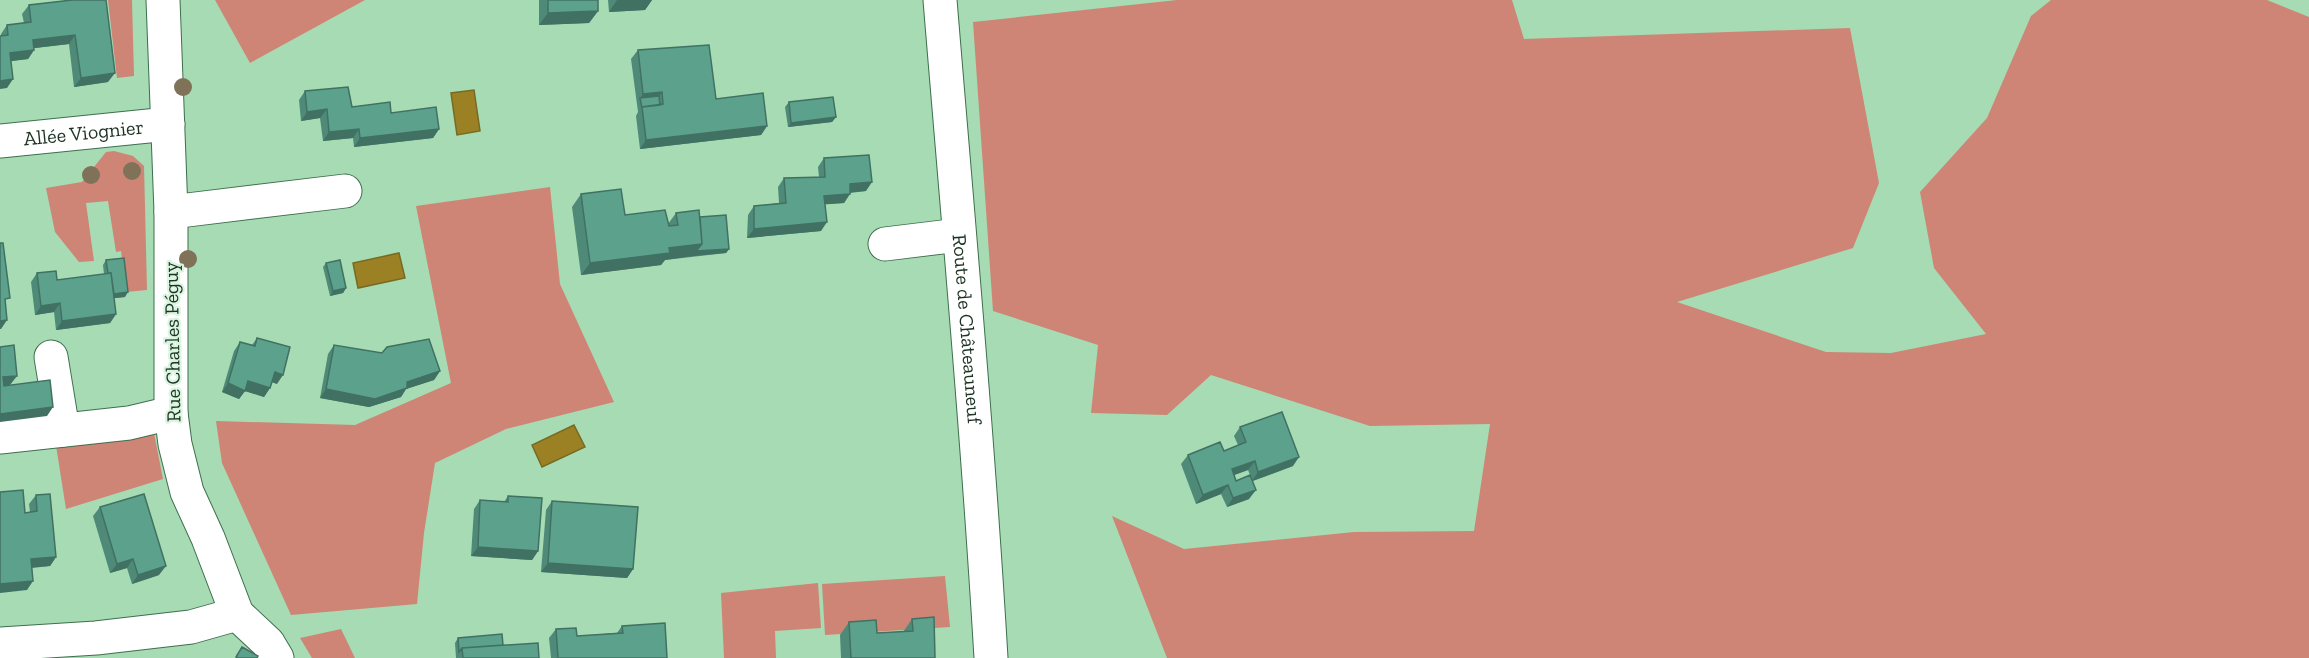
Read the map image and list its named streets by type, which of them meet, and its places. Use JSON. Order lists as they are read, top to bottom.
{
  "streets": {
    "street": ["Allée Viognier", "Route de Châteauneuf", "Rue Charles Péguy"]
  },
  "crossings": [
    ["Allée Viognier", "Rue Charles Péguy"]
  ]
}
